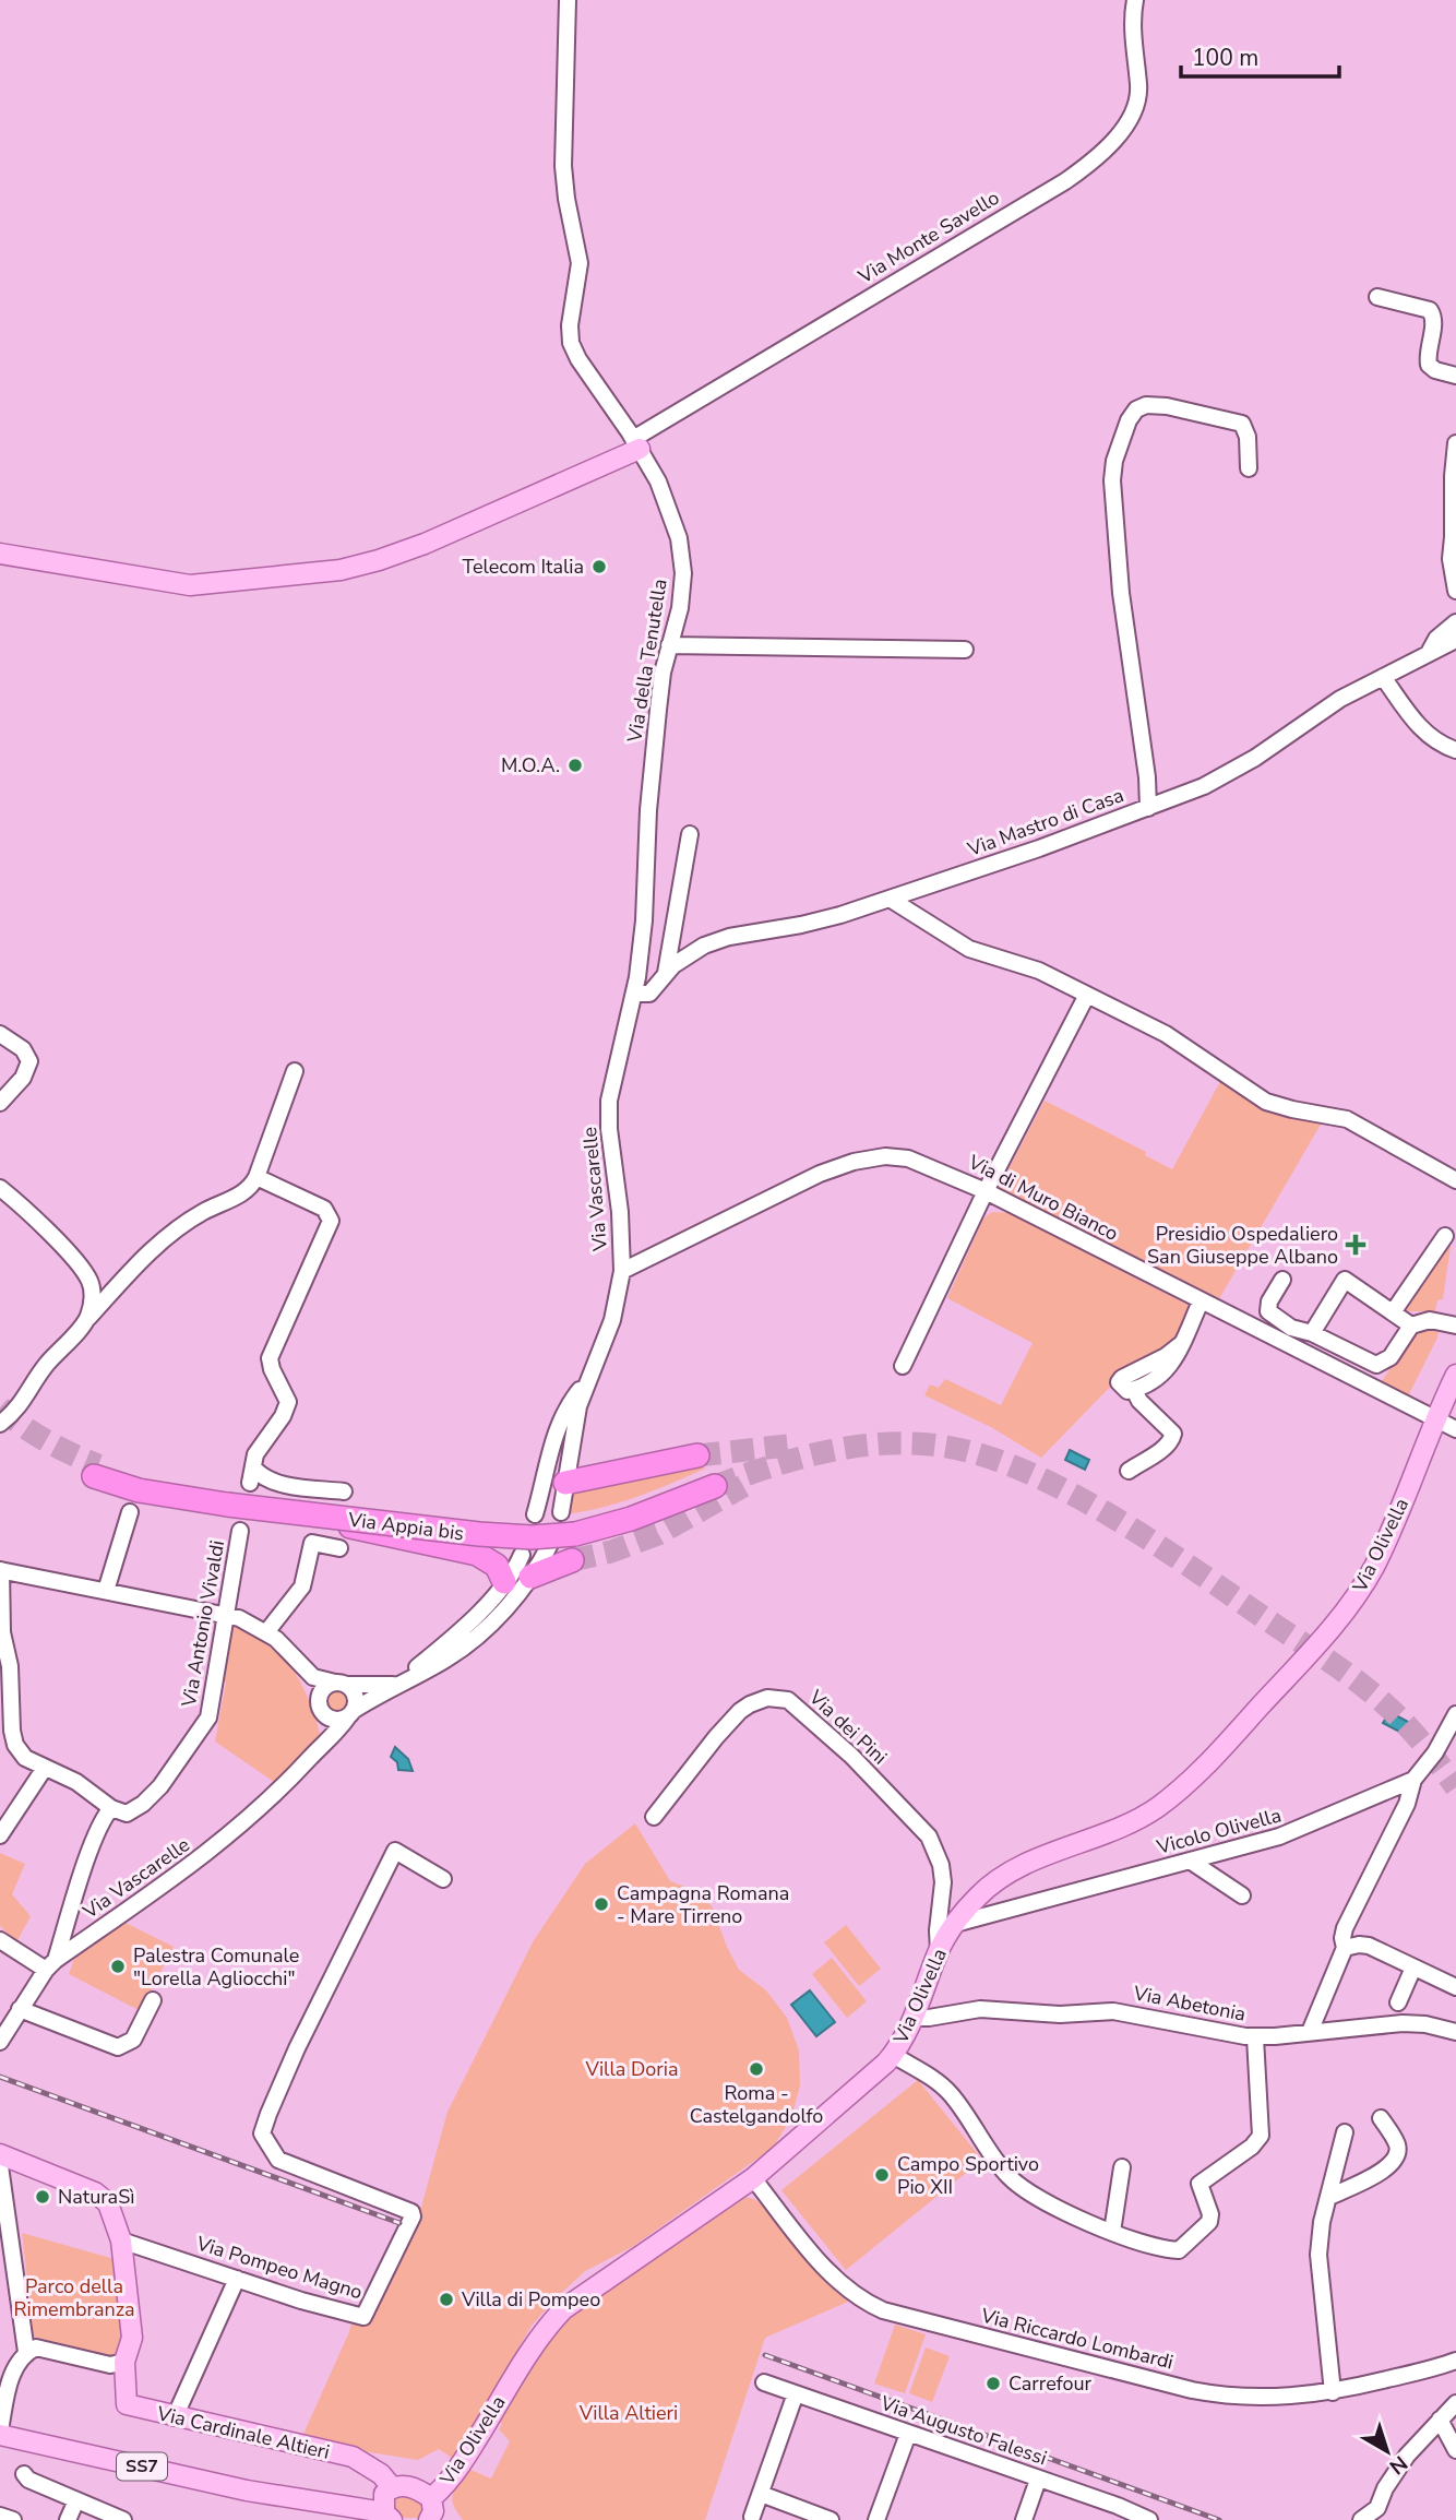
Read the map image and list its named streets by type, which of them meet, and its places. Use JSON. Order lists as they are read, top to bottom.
{
  "streets": {
    "highway": ["Via Appia bis"],
    "main road": ["Via Olivella", "Via Cardinale Altieri", "SS7"],
    "street": [
      "Via Monte Savello",
      "Via della Tenutella",
      "Via Mastro di Casa",
      "Via Vascarelle",
      "Via di Muro Bianco",
      "Via Antonio Vivaldi",
      "Via dei Pini",
      "Vicolo Olivella",
      "Via Abetonia",
      "Via Pompeo Magno",
      "Via Riccardo Lombardi",
      "Via Augusto Falessi"
    ]
  },
  "crossings": [
    ["Via Monte Savello", "Via della Tenutella"],
    ["Via della Tenutella", "Via Mastro di Casa"],
    ["Via della Tenutella", "Via Vascarelle"],
    ["Via Mastro di Casa", "Via Vascarelle"],
    ["Via Vascarelle", "Via di Muro Bianco"],
    ["Via Vascarelle", "Via Appia bis"],
    ["Via di Muro Bianco", "Via Olivella"],
    ["Via Olivella", "Via dei Pini"],
    ["Via Olivella", "Vicolo Olivella"],
    ["Via Olivella", "Via Abetonia"],
    ["Via Olivella", "Via Riccardo Lombardi"]
  ],
  "parks": ["Villa Doria", "Parco della Rimembranza", "Villa Altieri"],
  "places": {
    "other": [
      "Telecom Italia",
      "M.O.A.",
      "Campagna Romana - Mare Tirreno",
      "Palestra Comunale \"Lorella Agliocchi\"",
      "Roma - Castelgandolfo",
      "Campo Sportivo Pio XII",
      "NaturaSì",
      "Villa di Pompeo",
      "Carrefour"
    ],
    "health": ["Presidio Ospedaliero San Giuseppe Albano"]
  },
  "scale_bar": "100 m",
  "north": "bottom right"
}
